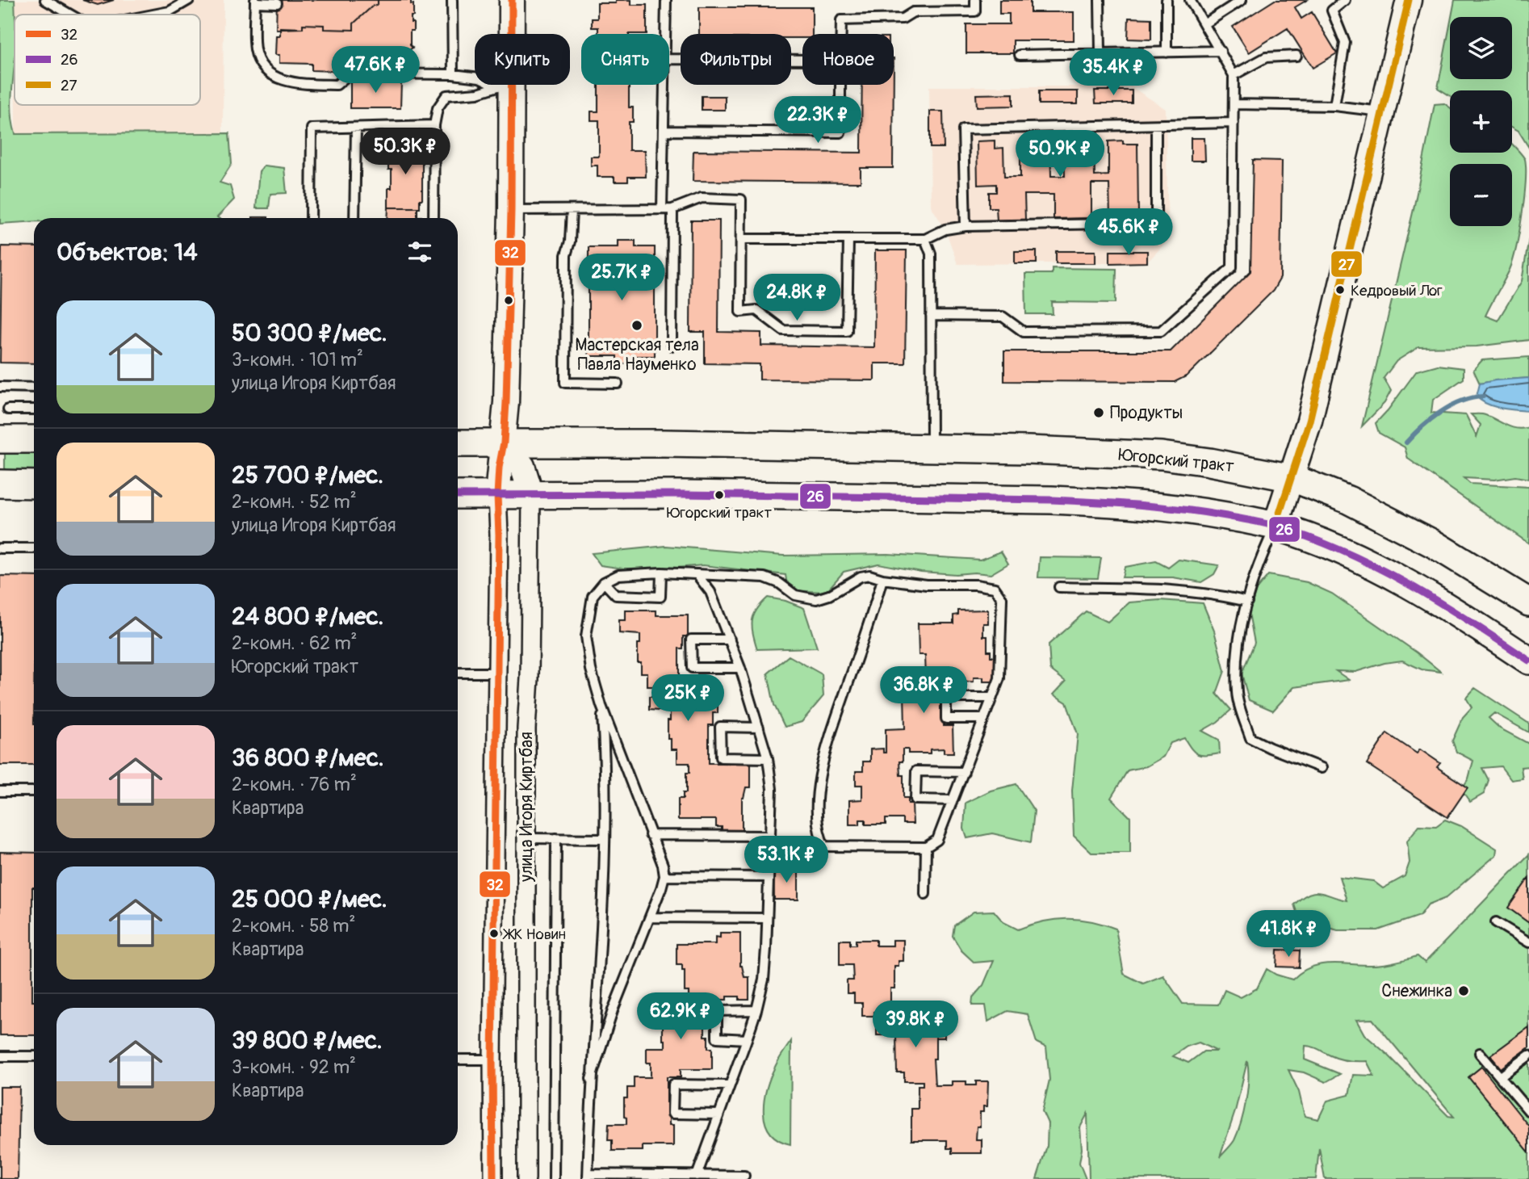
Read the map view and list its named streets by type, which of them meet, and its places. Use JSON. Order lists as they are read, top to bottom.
{
  "streets": {
    "main road": ["Югорский тракт", "улица Игоря Киртбая"]
  },
  "crossings": [
    ["Югорский тракт", "улица Игоря Киртбая"]
  ],
  "places": [
    "Кедровый Лог",
    "Мастерская тела Павла Науменко",
    "Продукты",
    "Югорский тракт",
    "ЖК Новин",
    "Снежинка"
  ],
  "lines": ["transit line 32", "transit line 27", "transit line 26"],
  "legend": ["32", "26", "27"],
  "page": {
    "map_buttons": ["+", "−"],
    "chip": [
      "Купить",
      "Снять",
      "Фильтры",
      "Новое"
    ],
    "price": [
      "47.6K ₽",
      "35.4K ₽",
      "22.3K ₽",
      "50.3K ₽",
      "50.9K ₽",
      "45.6K ₽",
      "25.7K ₽",
      "24.8K ₽",
      "36.8K ₽",
      "25K ₽",
      "53.1K ₽",
      "41.8K ₽",
      "62.9K ₽",
      "39.8K ₽"
    ],
    "heading": "Объектов: 14",
    "list": [
      {
        "name": "50 300 ₽/мес.",
        "note": "3-комн. · 101 m² · улица Игоря Киртбая"
      },
      {
        "name": "25 700 ₽/мес.",
        "note": "2-комн. · 52 m² · улица Игоря Киртбая"
      },
      {
        "name": "24 800 ₽/мес.",
        "note": "2-комн. · 62 m² · Югорский тракт"
      },
      {
        "name": "36 800 ₽/мес.",
        "note": "2-комн. · 76 m² · Квартира"
      },
      {
        "name": "25 000 ₽/мес.",
        "note": "2-комн. · 58 m² · Квартира"
      },
      {
        "name": "39 800 ₽/мес.",
        "note": "3-комн. · 92 m² · Квартира"
      }
    ]
  }
}
